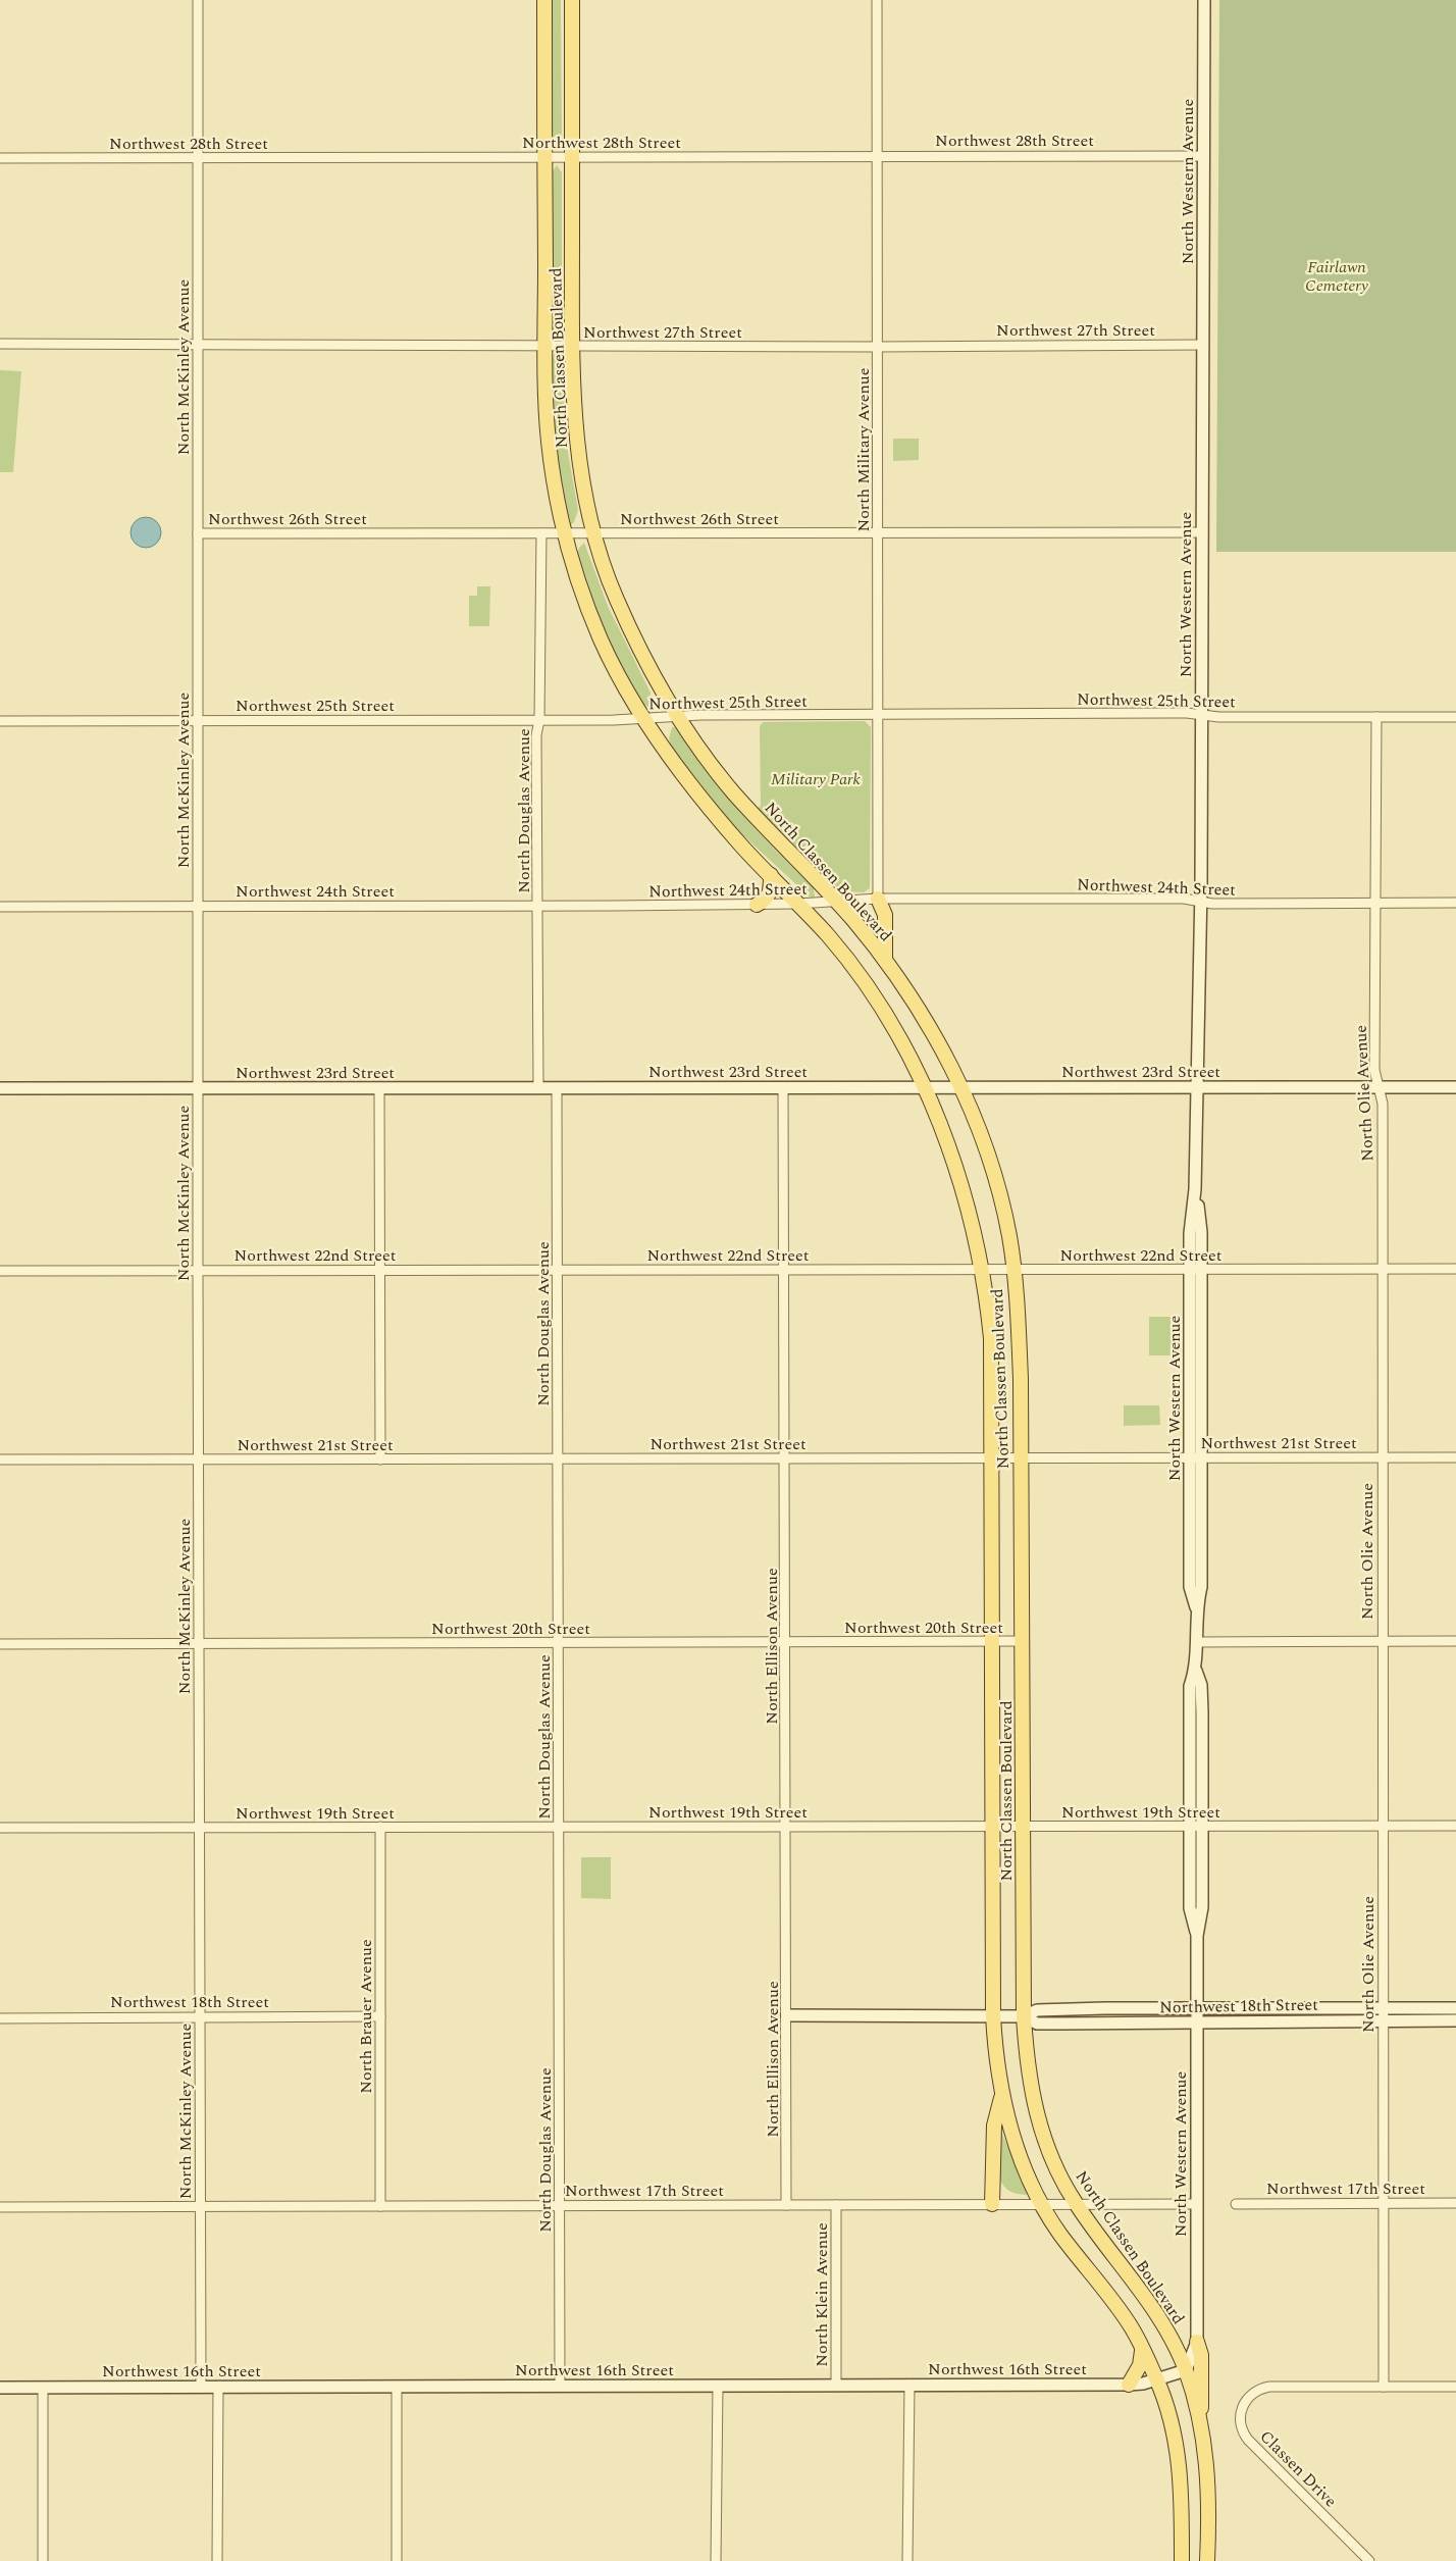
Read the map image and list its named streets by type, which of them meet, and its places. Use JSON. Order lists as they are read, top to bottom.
{
  "streets": {
    "main road": ["North Classen Boulevard"],
    "street": [
      "Northwest 28th Street",
      "North Western Avenue",
      "Northwest 27th Street",
      "North McKinley Avenue",
      "North Military Avenue",
      "Northwest 26th Street",
      "Northwest 25th Street",
      "North Douglas Avenue",
      "Northwest 24th Street",
      "Northwest 23rd Street",
      "North Olie Avenue",
      "Northwest 22nd Street",
      "Northwest 21st Street",
      "Northwest 20th Street",
      "North Ellison Avenue",
      "Northwest 19th Street",
      "Northwest 18th Street",
      "North Brauer Avenue",
      "Northwest 17th Street",
      "North Klein Avenue",
      "Northwest 16th Street",
      "Classen Drive"
    ]
  },
  "crossings": [
    ["Northwest 28th Street", "North Western Avenue"],
    ["Northwest 28th Street", "North Classen Boulevard"],
    ["Northwest 28th Street", "North McKinley Avenue"],
    ["Northwest 28th Street", "North Military Avenue"],
    ["North Western Avenue", "Northwest 27th Street"],
    ["North Western Avenue", "North Classen Boulevard"],
    ["North Western Avenue", "Northwest 26th Street"],
    ["North Western Avenue", "Northwest 25th Street"],
    ["North Western Avenue", "Northwest 24th Street"],
    ["North Western Avenue", "Northwest 23rd Street"],
    ["North Western Avenue", "Northwest 22nd Street"],
    ["North Western Avenue", "Northwest 21st Street"],
    ["North Western Avenue", "Northwest 19th Street"],
    ["North Western Avenue", "Northwest 18th Street"],
    ["North Western Avenue", "Northwest 17th Street"],
    ["North Western Avenue", "Northwest 16th Street"],
    ["Northwest 27th Street", "North Classen Boulevard"],
    ["Northwest 27th Street", "North McKinley Avenue"],
    ["Northwest 27th Street", "North Military Avenue"],
    ["North Classen Boulevard", "Northwest 26th Street"],
    ["North Classen Boulevard", "Northwest 25th Street"],
    ["North Classen Boulevard", "Northwest 24th Street"],
    ["North Classen Boulevard", "Northwest 23rd Street"],
    ["North Classen Boulevard", "Northwest 22nd Street"],
    ["North Classen Boulevard", "Northwest 21st Street"],
    ["North Classen Boulevard", "Northwest 20th Street"],
    ["North Classen Boulevard", "Northwest 19th Street"],
    ["North Classen Boulevard", "Northwest 18th Street"],
    ["North Classen Boulevard", "Northwest 17th Street"],
    ["North Classen Boulevard", "Northwest 16th Street"],
    ["North McKinley Avenue", "Northwest 26th Street"],
    ["North McKinley Avenue", "Northwest 25th Street"],
    ["North McKinley Avenue", "Northwest 24th Street"],
    ["North McKinley Avenue", "Northwest 23rd Street"],
    ["North McKinley Avenue", "Northwest 22nd Street"],
    ["North McKinley Avenue", "Northwest 21st Street"],
    ["North McKinley Avenue", "Northwest 20th Street"],
    ["North McKinley Avenue", "Northwest 19th Street"],
    ["North McKinley Avenue", "Northwest 18th Street"],
    ["North McKinley Avenue", "Northwest 17th Street"],
    ["North McKinley Avenue", "Northwest 16th Street"],
    ["North Military Avenue", "Northwest 26th Street"],
    ["North Military Avenue", "Northwest 25th Street"],
    ["North Military Avenue", "Northwest 24th Street"],
    ["Northwest 26th Street", "North Douglas Avenue"],
    ["Northwest 25th Street", "North Douglas Avenue"],
    ["Northwest 25th Street", "North Olie Avenue"],
    ["North Douglas Avenue", "Northwest 24th Street"],
    ["North Douglas Avenue", "Northwest 23rd Street"],
    ["North Douglas Avenue", "Northwest 22nd Street"],
    ["North Douglas Avenue", "Northwest 21st Street"],
    ["North Douglas Avenue", "Northwest 20th Street"],
    ["North Douglas Avenue", "Northwest 19th Street"],
    ["North Douglas Avenue", "Northwest 17th Street"],
    ["North Douglas Avenue", "Northwest 16th Street"],
    ["Northwest 24th Street", "North Olie Avenue"],
    ["Northwest 23rd Street", "North Olie Avenue"],
    ["Northwest 23rd Street", "North Ellison Avenue"],
    ["North Olie Avenue", "Northwest 22nd Street"],
    ["North Olie Avenue", "Northwest 21st Street"],
    ["North Olie Avenue", "Northwest 19th Street"],
    ["North Olie Avenue", "Northwest 18th Street"],
    ["North Olie Avenue", "Northwest 17th Street"],
    ["North Olie Avenue", "Classen Drive"],
    ["Northwest 22nd Street", "North Ellison Avenue"],
    ["Northwest 21st Street", "North Ellison Avenue"],
    ["Northwest 20th Street", "North Ellison Avenue"],
    ["North Ellison Avenue", "Northwest 19th Street"],
    ["North Ellison Avenue", "Northwest 18th Street"],
    ["North Ellison Avenue", "Northwest 17th Street"],
    ["Northwest 19th Street", "North Brauer Avenue"],
    ["Northwest 18th Street", "North Brauer Avenue"],
    ["North Brauer Avenue", "Northwest 17th Street"],
    ["Northwest 17th Street", "North Klein Avenue"],
    ["North Klein Avenue", "Northwest 16th Street"]
  ],
  "parks": ["Fairlawn Cemetery", "Military Park"]
}
